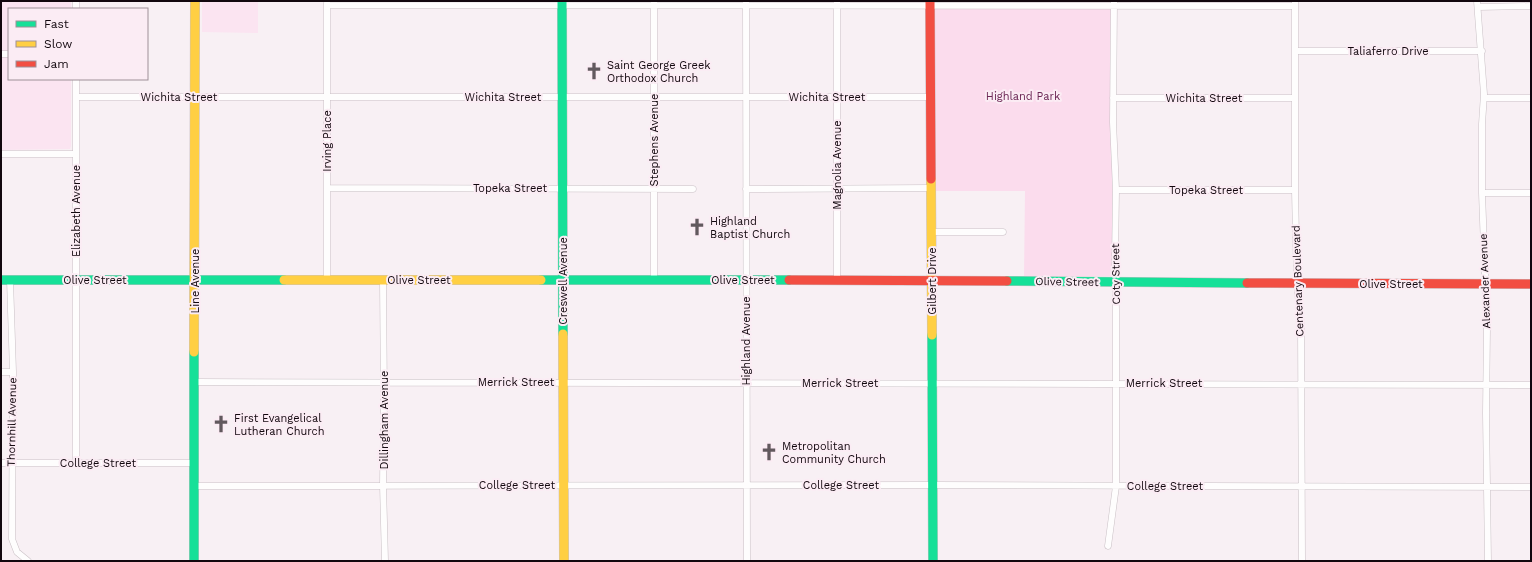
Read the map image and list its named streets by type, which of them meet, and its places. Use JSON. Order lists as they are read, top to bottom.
{
  "streets": {
    "street": [
      "Taliaferro Drive",
      "Wichita Street",
      "Stephens Avenue",
      "Irving Place",
      "Magnolia Avenue",
      "Topeka Street",
      "Elizabeth Avenue",
      "Coty Street",
      "Olive Street",
      "Line Avenue",
      "Creswell Avenue",
      "Gilbert Drive",
      "Centenary Boulevard",
      "Alexander Avenue",
      "Highland Avenue",
      "Merrick Street",
      "Dillingham Avenue",
      "Thornhill Avenue",
      "College Street"
    ]
  },
  "crossings": [
    ["Taliaferro Drive", "Centenary Boulevard"],
    ["Taliaferro Drive", "Alexander Avenue"],
    ["Wichita Street", "Stephens Avenue"],
    ["Wichita Street", "Irving Place"],
    ["Wichita Street", "Magnolia Avenue"],
    ["Wichita Street", "Elizabeth Avenue"],
    ["Wichita Street", "Coty Street"],
    ["Wichita Street", "Line Avenue"],
    ["Wichita Street", "Creswell Avenue"],
    ["Wichita Street", "Gilbert Drive"],
    ["Wichita Street", "Centenary Boulevard"],
    ["Wichita Street", "Highland Avenue"],
    ["Stephens Avenue", "Topeka Street"],
    ["Stephens Avenue", "Olive Street"],
    ["Irving Place", "Topeka Street"],
    ["Irving Place", "Olive Street"],
    ["Magnolia Avenue", "Olive Street"],
    ["Topeka Street", "Coty Street"],
    ["Topeka Street", "Creswell Avenue"],
    ["Topeka Street", "Centenary Boulevard"],
    ["Elizabeth Avenue", "Olive Street"],
    ["Elizabeth Avenue", "College Street"],
    ["Coty Street", "Olive Street"],
    ["Coty Street", "Merrick Street"],
    ["Coty Street", "College Street"],
    ["Olive Street", "Line Avenue"],
    ["Olive Street", "Creswell Avenue"],
    ["Olive Street", "Gilbert Drive"],
    ["Olive Street", "Centenary Boulevard"],
    ["Olive Street", "Alexander Avenue"],
    ["Olive Street", "Highland Avenue"],
    ["Olive Street", "Dillingham Avenue"],
    ["Olive Street", "Thornhill Avenue"],
    ["Line Avenue", "Merrick Street"],
    ["Line Avenue", "College Street"],
    ["Creswell Avenue", "Merrick Street"],
    ["Creswell Avenue", "College Street"],
    ["Gilbert Drive", "Merrick Street"],
    ["Gilbert Drive", "College Street"],
    ["Centenary Boulevard", "Merrick Street"],
    ["Centenary Boulevard", "College Street"],
    ["Alexander Avenue", "Merrick Street"],
    ["Alexander Avenue", "College Street"],
    ["Highland Avenue", "Merrick Street"],
    ["Highland Avenue", "College Street"],
    ["Merrick Street", "Dillingham Avenue"],
    ["Dillingham Avenue", "College Street"],
    ["Thornhill Avenue", "College Street"]
  ],
  "parks": ["Highland Park"],
  "places": {
    "church": [
      "Saint George Greek Orthodox Church",
      "Highland Baptist Church",
      "First Evangelical Lutheran Church",
      "Metropolitan Community Church"
    ]
  },
  "legend": ["Fast", "Slow", "Jam"]
}
